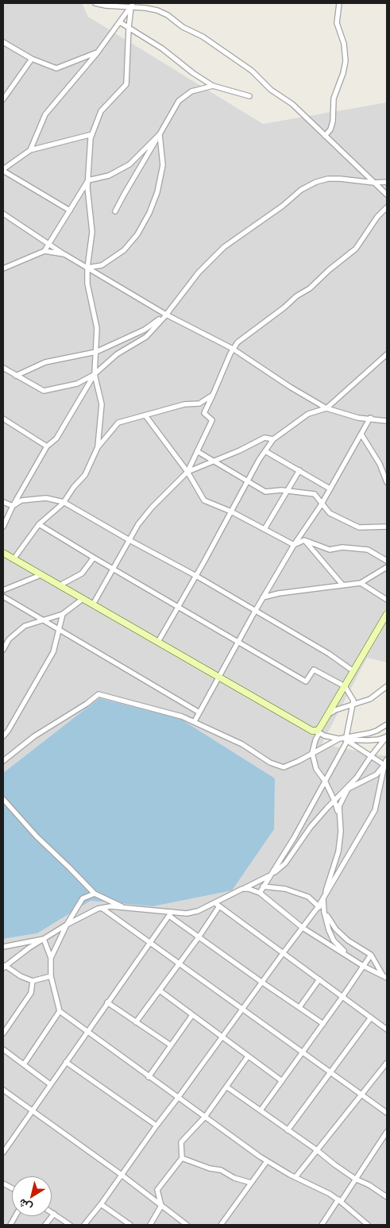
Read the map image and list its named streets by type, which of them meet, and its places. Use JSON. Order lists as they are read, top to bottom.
{
  "north": "bottom left"
}
